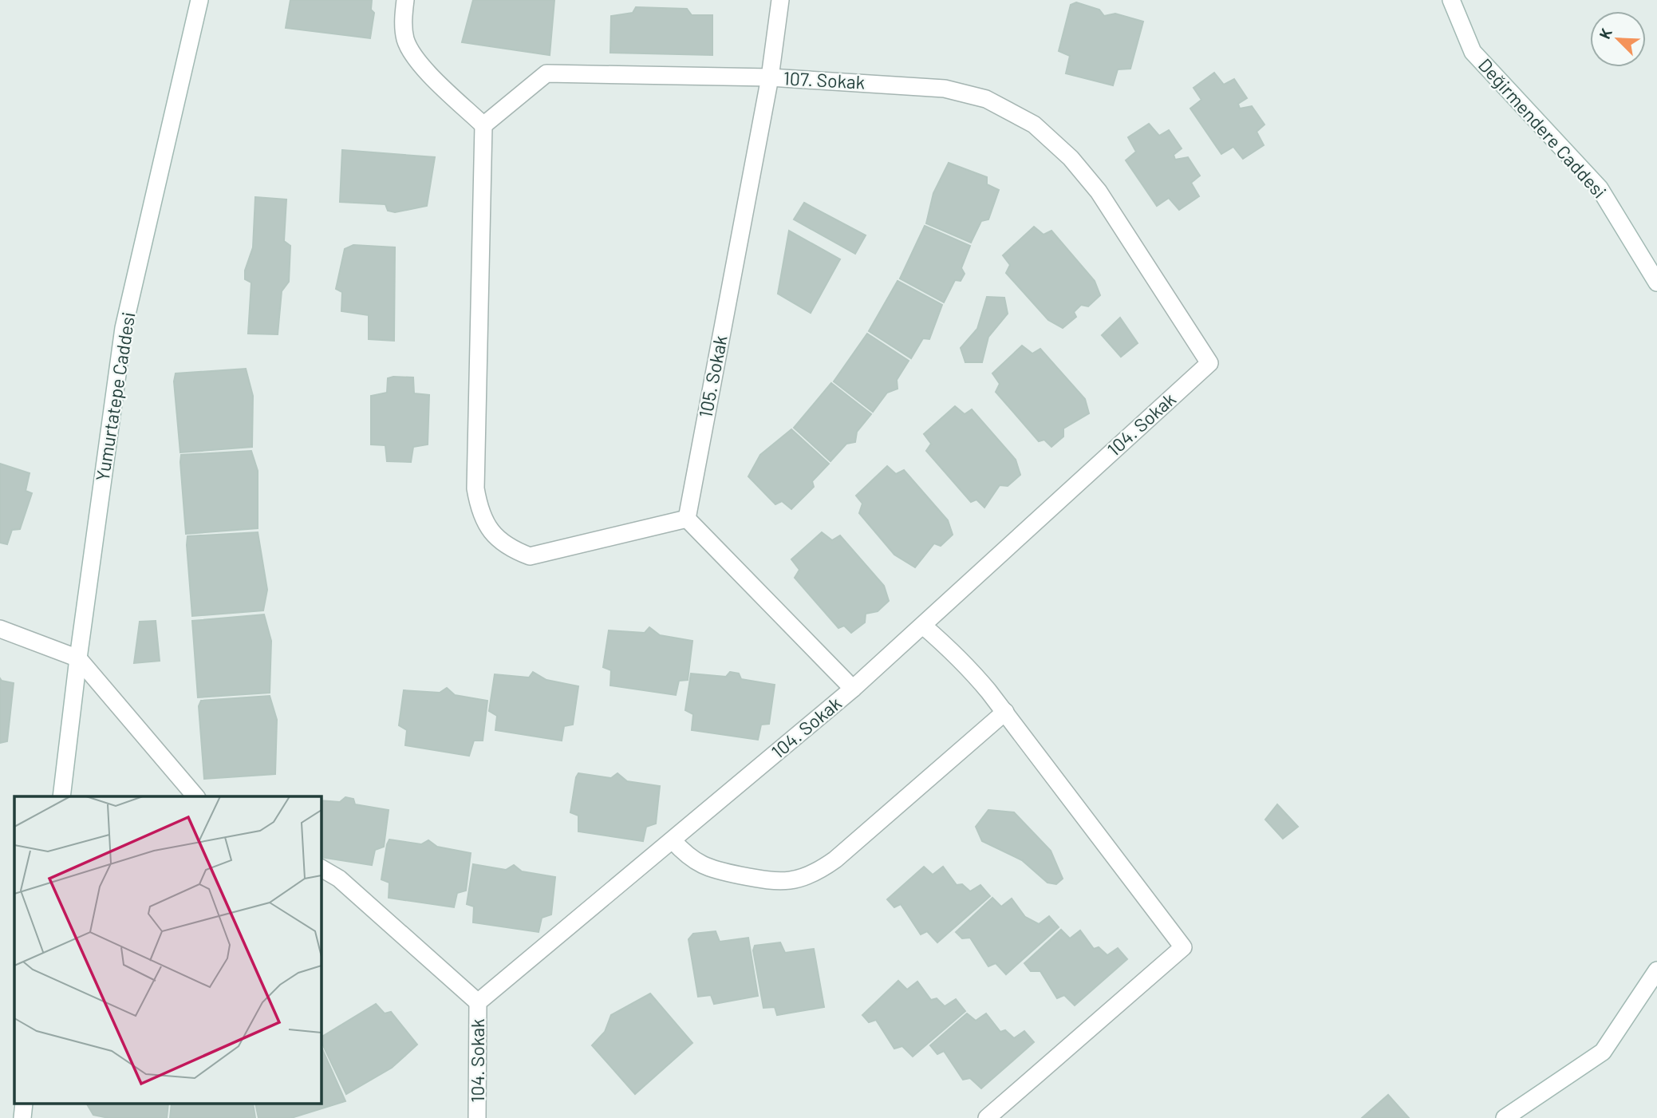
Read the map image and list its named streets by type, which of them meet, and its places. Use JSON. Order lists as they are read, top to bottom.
{
  "streets": {
    "street": [
      "107. Sokak",
      "Değirmendere Caddesi",
      "105. Sokak",
      "Yumurtatepe Caddesi",
      "104. Sokak"
    ]
  },
  "crossings": [
    ["107. Sokak", "105. Sokak"],
    ["107. Sokak", "104. Sokak"]
  ],
  "north": "top left"
}
